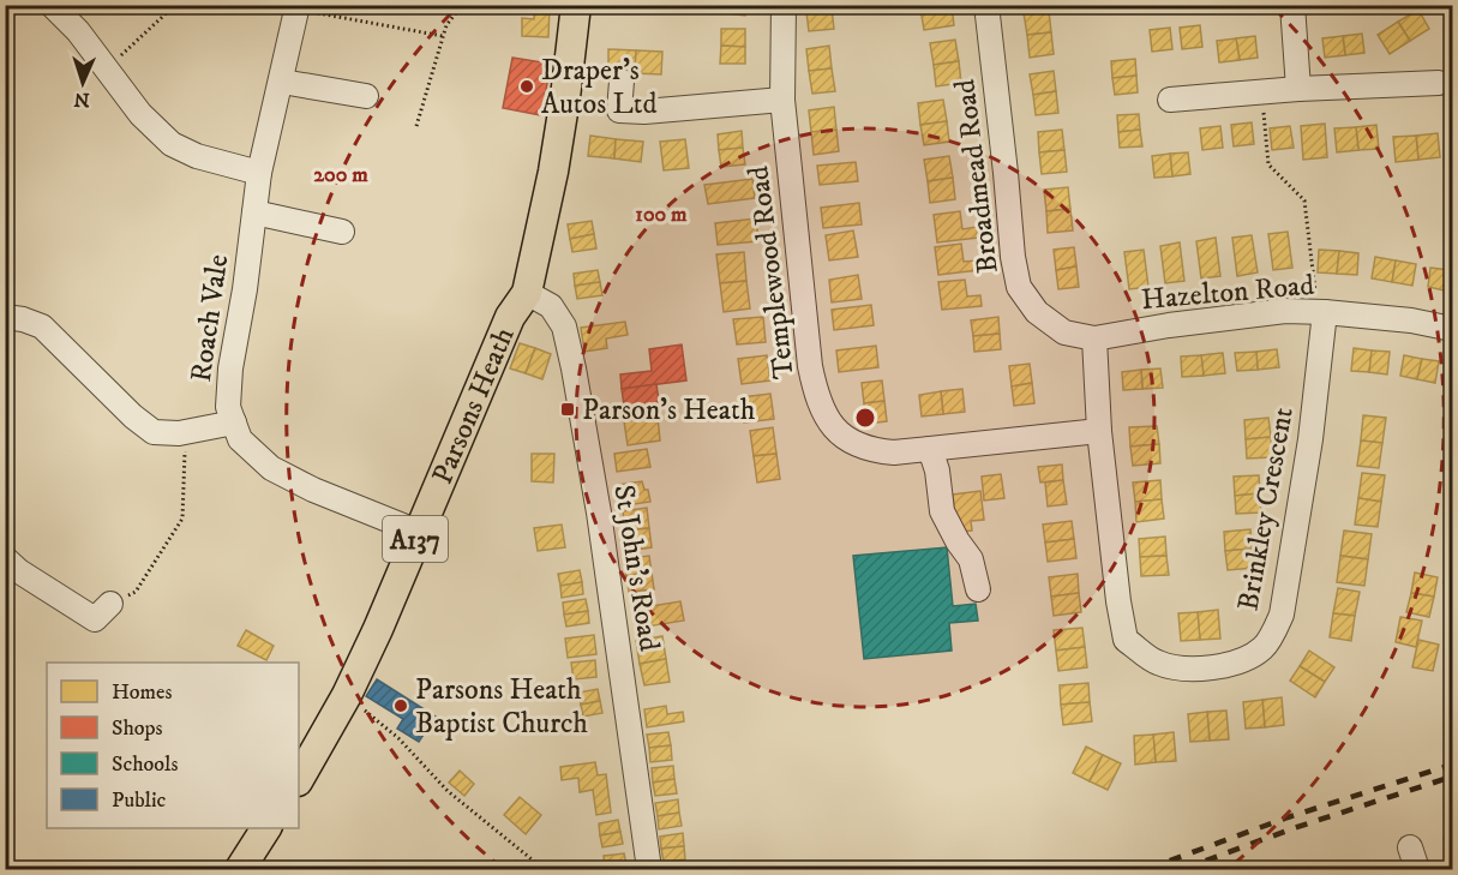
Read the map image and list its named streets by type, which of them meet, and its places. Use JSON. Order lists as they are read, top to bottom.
{
  "streets": {
    "main road": ["Parsons Heath", "A137"],
    "street": [
      "Broadmead Road",
      "Templewood Road",
      "Hazelton Road",
      "Roach Vale",
      "Brinkley Crescent",
      "St John's Road"
    ]
  },
  "crossings": [
    ["Broadmead Road", "Hazelton Road"],
    ["Broadmead Road", "Brinkley Crescent"],
    ["Templewood Road", "Brinkley Crescent"],
    ["Hazelton Road", "Brinkley Crescent"],
    ["Roach Vale", "Parsons Heath"],
    ["Parsons Heath", "St John's Road"]
  ],
  "places": {
    "other": ["Draper's Autos Ltd", "Parsons Heath Baptist Church"],
    "transit": ["Parson's Heath"]
  },
  "legend": [
    "Homes",
    "Shops",
    "Schools",
    "Public"
  ],
  "north": "bottom",
  "rings": ["200 m", "100 m"]
}
